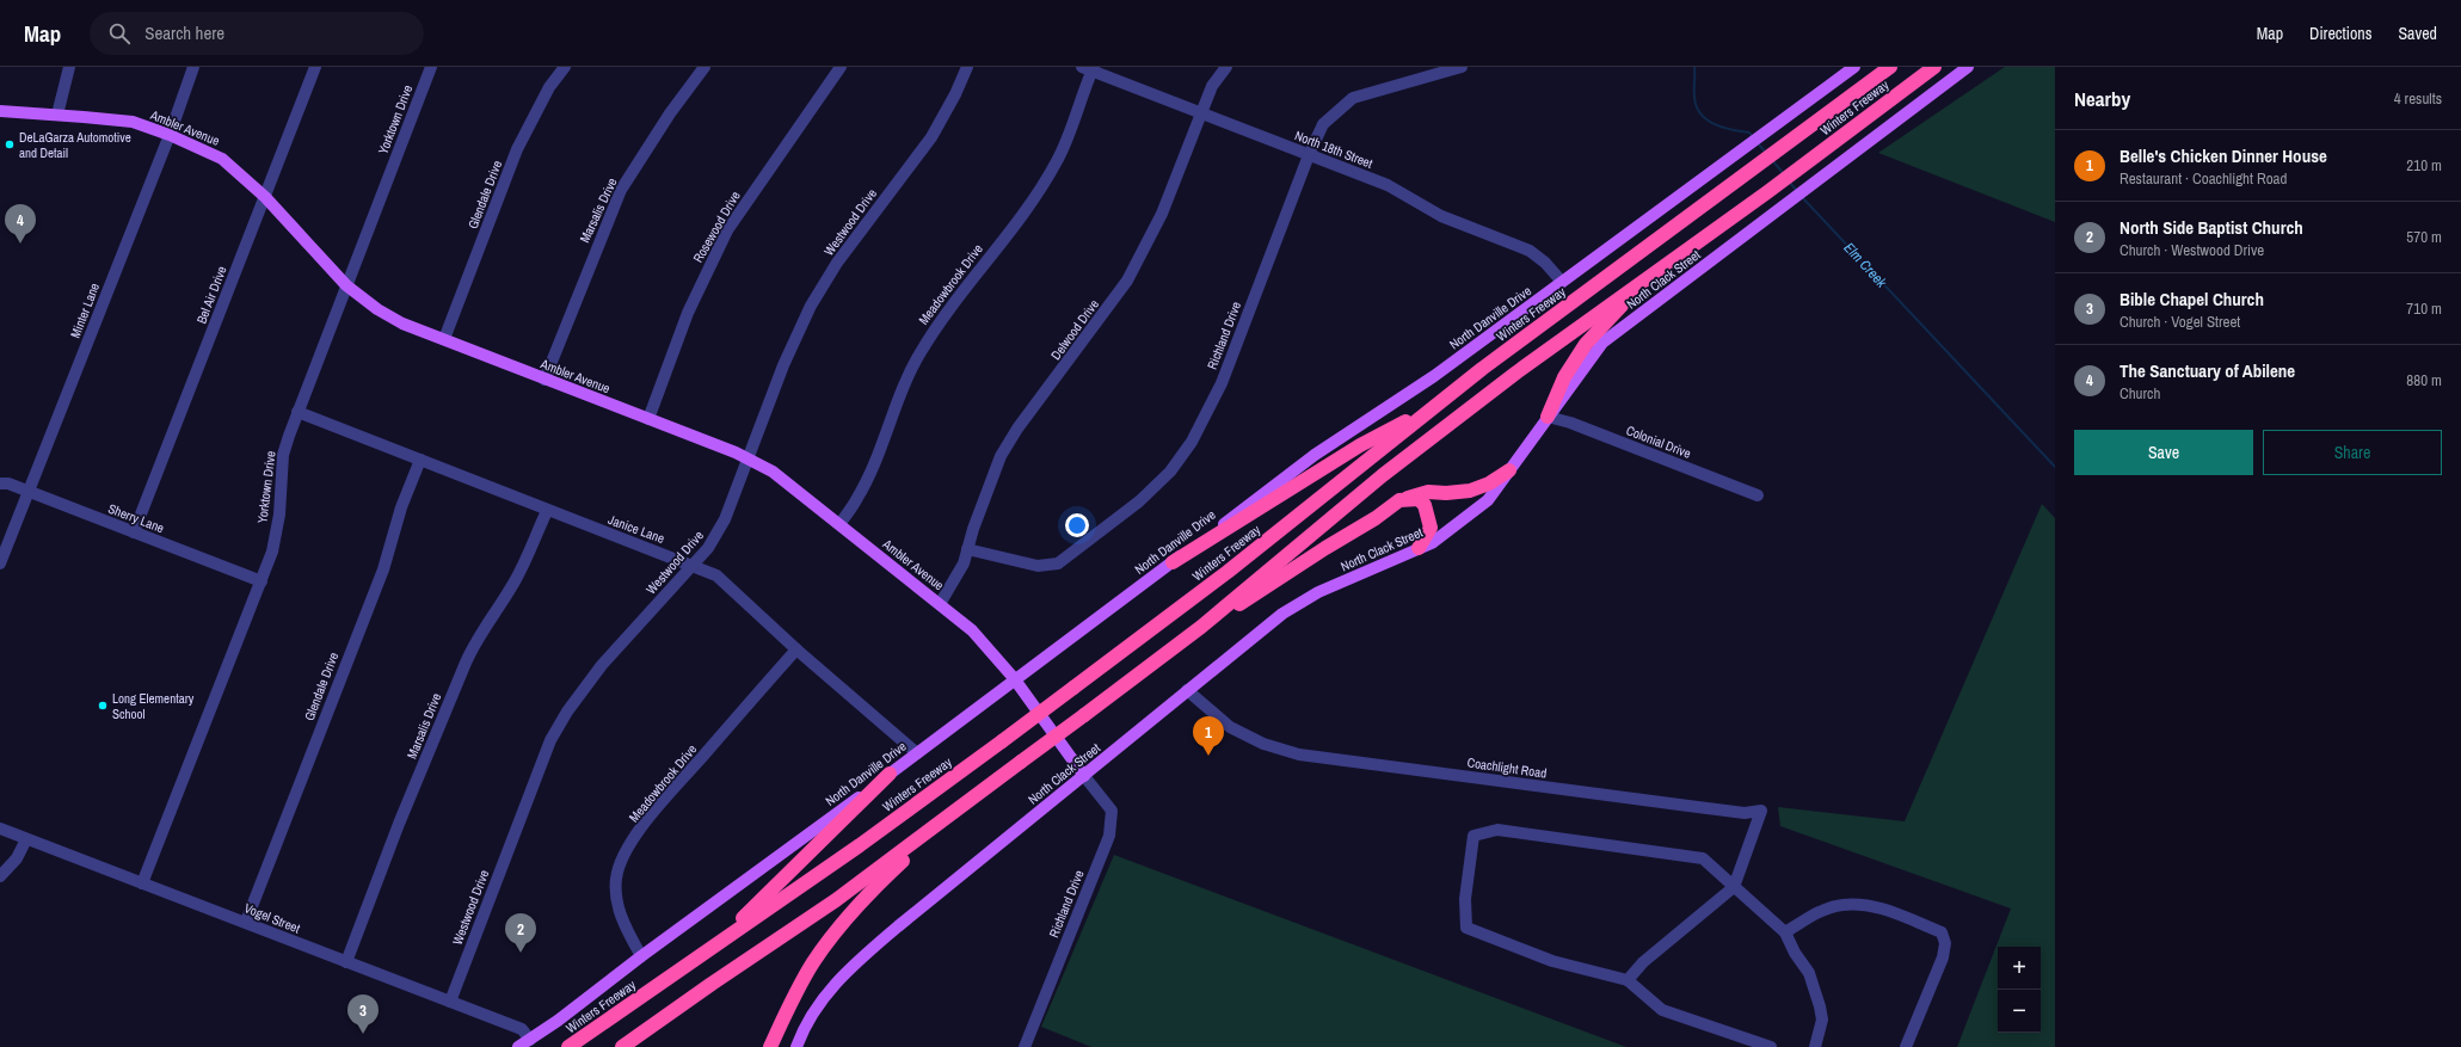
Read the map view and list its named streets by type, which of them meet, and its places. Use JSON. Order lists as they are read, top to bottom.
{
  "streets": {
    "highway": ["Winters Freeway"],
    "main road": ["Ambler Avenue", "North Clack Street", "North Danville Drive"],
    "street": [
      "Yorktown Drive",
      "North 18th Street",
      "Glendale Drive",
      "Marsalis Drive",
      "Westwood Drive",
      "Rosewood Drive",
      "Meadowbrook Drive",
      "Bel Air Drive",
      "Minter Lane",
      "Delwood Drive",
      "Richland Drive",
      "Colonial Drive",
      "Sherry Lane",
      "Janice Lane",
      "Coachlight Road",
      "Vogel Street"
    ]
  },
  "crossings": [
    ["Yorktown Drive", "Ambler Avenue"],
    ["Yorktown Drive", "Sherry Lane"],
    ["Yorktown Drive", "Janice Lane"],
    ["Yorktown Drive", "Vogel Street"],
    ["Ambler Avenue", "Glendale Drive"],
    ["Ambler Avenue", "Marsalis Drive"],
    ["Ambler Avenue", "Westwood Drive"],
    ["Ambler Avenue", "Rosewood Drive"],
    ["Ambler Avenue", "North Clack Street"],
    ["Ambler Avenue", "Meadowbrook Drive"],
    ["Ambler Avenue", "Bel Air Drive"],
    ["Ambler Avenue", "Minter Lane"],
    ["Ambler Avenue", "North Danville Drive"],
    ["Ambler Avenue", "Delwood Drive"],
    ["Ambler Avenue", "Richland Drive"],
    ["North 18th Street", "Meadowbrook Drive"],
    ["North 18th Street", "North Danville Drive"],
    ["North 18th Street", "Delwood Drive"],
    ["North 18th Street", "Richland Drive"],
    ["Glendale Drive", "Janice Lane"],
    ["Glendale Drive", "Vogel Street"],
    ["Marsalis Drive", "Janice Lane"],
    ["Marsalis Drive", "Vogel Street"],
    ["Westwood Drive", "Janice Lane"],
    ["Westwood Drive", "Vogel Street"],
    ["North Clack Street", "Richland Drive"],
    ["North Clack Street", "Colonial Drive"],
    ["North Clack Street", "Coachlight Road"],
    ["Meadowbrook Drive", "North Danville Drive"],
    ["Meadowbrook Drive", "Janice Lane"],
    ["Bel Air Drive", "Sherry Lane"],
    ["Minter Lane", "Sherry Lane"],
    ["North Danville Drive", "Janice Lane"],
    ["North Danville Drive", "Vogel Street"],
    ["Delwood Drive", "Richland Drive"]
  ],
  "water": ["Elm Creek"],
  "places": ["DeLaGarza Automotive and Detail", "Long Elementary School"],
  "page": {
    "header": "Map",
    "search": "Search here",
    "nav": ["Map", "Directions", "Saved"],
    "heading": ["Nearby", "4 results"],
    "list": [
      {
        "mark": "1",
        "name": "Belle's Chicken Dinner House",
        "note": "Restaurant · Coachlight Road",
        "value": "210 m"
      },
      {
        "mark": "2",
        "name": "North Side Baptist Church",
        "note": "Church · Westwood Drive",
        "value": "570 m"
      },
      {
        "mark": "3",
        "name": "Bible Chapel Church",
        "note": "Church · Vogel Street",
        "value": "710 m"
      },
      {
        "mark": "4",
        "name": "The Sanctuary of Abilene",
        "note": "Church",
        "value": "880 m"
      }
    ],
    "pins": [
      "4",
      "1",
      "2",
      "3"
    ],
    "buttons": ["Save", "Share"],
    "map_buttons": ["+", "−"]
  }
}
